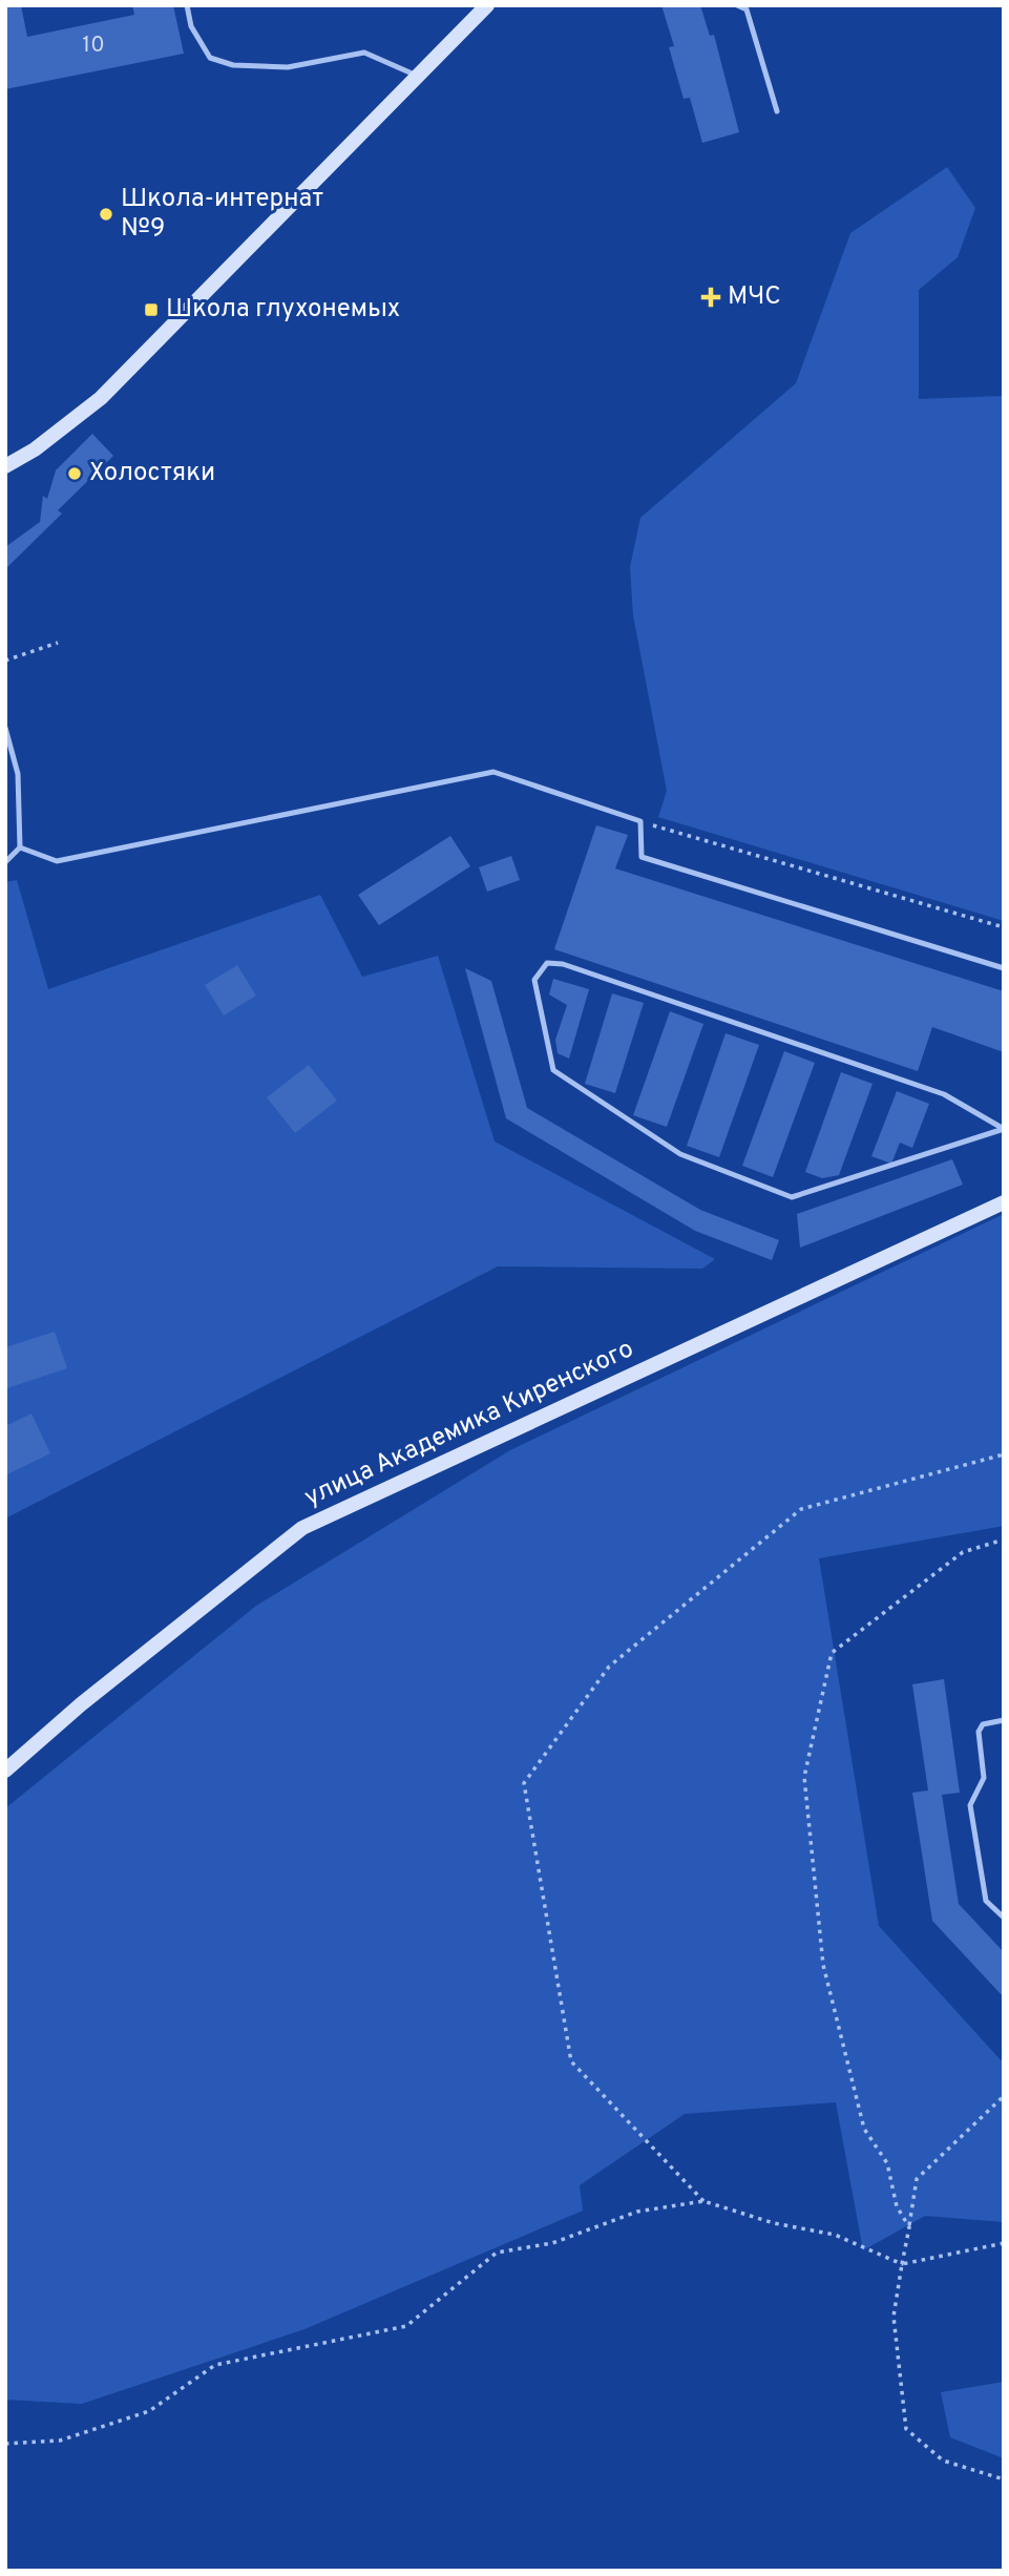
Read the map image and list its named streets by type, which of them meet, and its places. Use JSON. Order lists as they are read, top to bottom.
{
  "streets": {
    "main road": ["улица Академика Киренского"]
  },
  "places": {
    "other": ["Школа-интернат №9", "Холостяки"],
    "health": ["МЧС"],
    "transit": ["Школа глухонемых"]
  },
  "house_numbers": ["10"]
}
